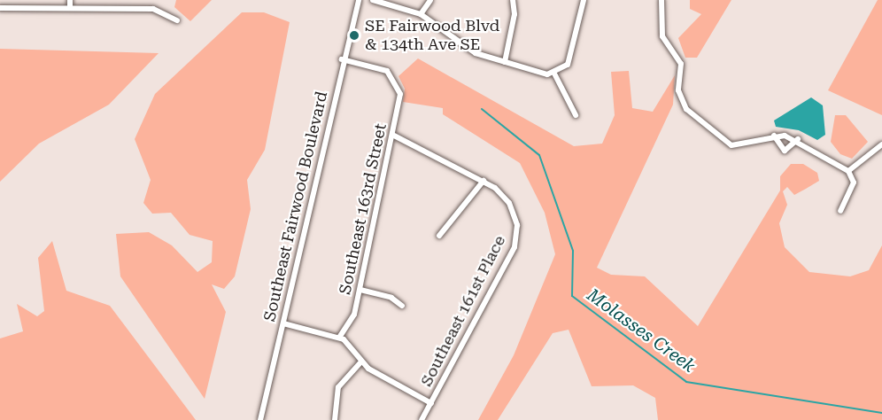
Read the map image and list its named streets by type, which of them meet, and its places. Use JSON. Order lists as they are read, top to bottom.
{
  "streets": {
    "street": ["Southeast Fairwood Boulevard", "Southeast 163rd Street", "Southeast 161st Place"]
  },
  "crossings": [
    ["Southeast Fairwood Boulevard", "Southeast 163rd Street"]
  ],
  "water": ["Molasses Creek"],
  "places": ["SE Fairwood Blvd & 134th Ave SE"]
}
